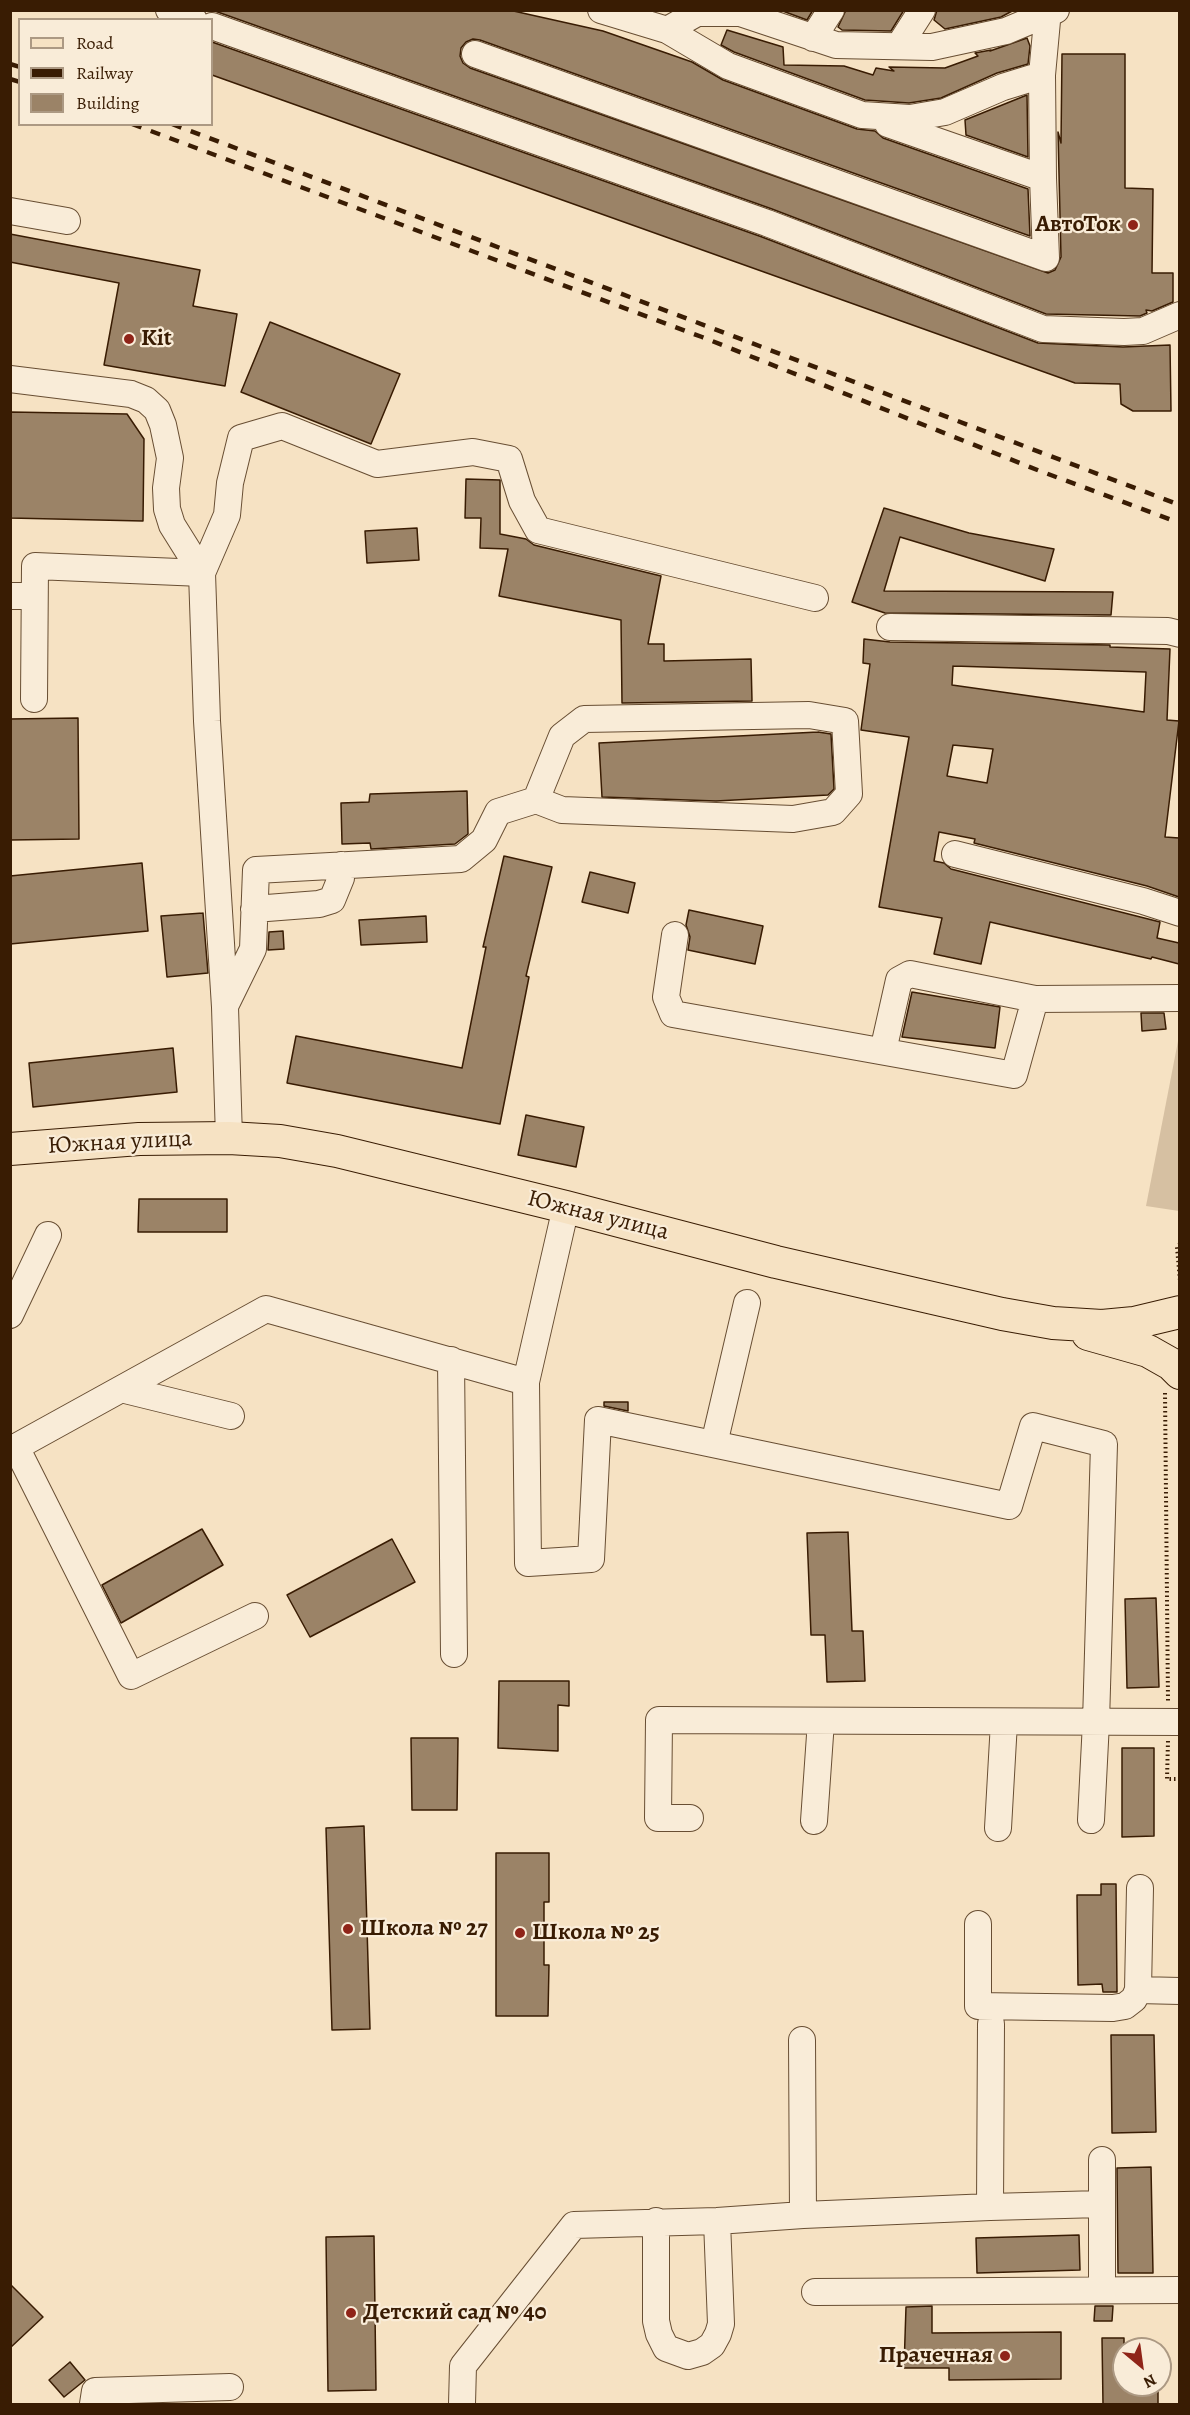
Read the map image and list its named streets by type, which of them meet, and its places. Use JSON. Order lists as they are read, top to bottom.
{
  "streets": {
    "main road": ["Южная улица"]
  },
  "places": [
    "АвтоТок",
    "Kit",
    "Школа № 27",
    "Школа № 25",
    "Детский сад № 40",
    "Прачечная"
  ],
  "legend": ["Road", "Railway", "Building"],
  "north": "bottom right"
}
